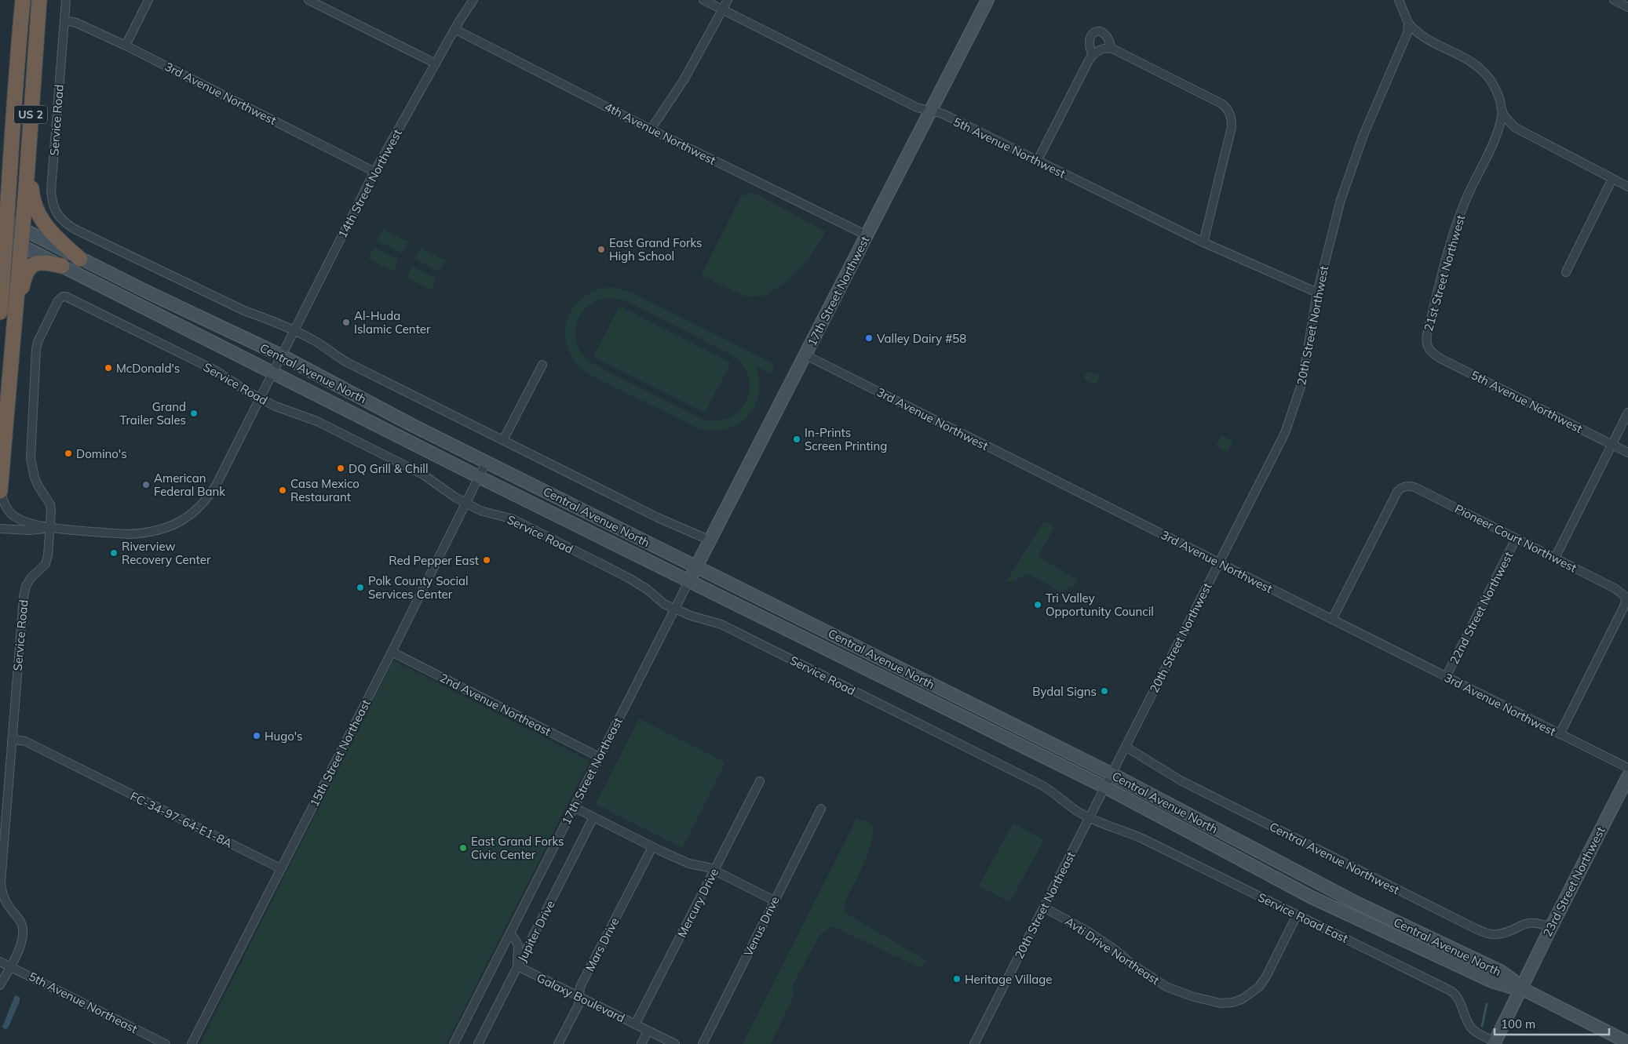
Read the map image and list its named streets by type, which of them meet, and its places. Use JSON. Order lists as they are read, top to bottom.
{
  "streets": {
    "highway": ["US 2"],
    "main road": ["17th Street Northwest", "Central Avenue North", "23rd Street Northwest"],
    "street": [
      "3rd Avenue Northwest",
      "Service Road",
      "4th Avenue Northwest",
      "5th Avenue Northwest",
      "14th Street Northwest",
      "21st Street Northwest",
      "20th Street Northwest",
      "Pioneer Court Northwest",
      "22nd Street Northwest",
      "2nd Avenue Northeast",
      "15th Street Northeast",
      "17th Street Northeast",
      "FC-34-97-64-E1-8A",
      "Central Avenue Northwest",
      "Mercury Drive",
      "20th Street Northeast",
      "Service Road East",
      "Venus Drive",
      "Jupiter Drive",
      "Mars Drive",
      "Avti Drive Northeast",
      "Galaxy Boulevard",
      "5th Avenue Northeast"
    ]
  },
  "crossings": [
    ["3rd Avenue Northwest", "Service Road"],
    ["3rd Avenue Northwest", "14th Street Northwest"],
    ["3rd Avenue Northwest", "17th Street Northwest"],
    ["3rd Avenue Northwest", "20th Street Northwest"],
    ["3rd Avenue Northwest", "Pioneer Court Northwest"],
    ["3rd Avenue Northwest", "22nd Street Northwest"],
    ["US 2", "Central Avenue North"],
    ["Service Road", "14th Street Northwest"],
    ["Service Road", "17th Street Northwest"],
    ["Service Road", "15th Street Northeast"],
    ["Service Road", "17th Street Northeast"],
    ["Service Road", "FC-34-97-64-E1-8A"],
    ["Service Road", "20th Street Northeast"],
    ["Service Road", "Service Road East"],
    ["Service Road", "5th Avenue Northeast"],
    ["4th Avenue Northwest", "14th Street Northwest"],
    ["4th Avenue Northwest", "17th Street Northwest"],
    ["5th Avenue Northwest", "21st Street Northwest"],
    ["5th Avenue Northwest", "17th Street Northwest"],
    ["5th Avenue Northwest", "20th Street Northwest"],
    ["14th Street Northwest", "Central Avenue North"],
    ["17th Street Northwest", "Central Avenue North"],
    ["17th Street Northwest", "17th Street Northeast"],
    ["20th Street Northwest", "Central Avenue North"],
    ["20th Street Northwest", "Central Avenue Northwest"],
    ["20th Street Northwest", "20th Street Northeast"],
    ["Central Avenue North", "15th Street Northeast"],
    ["Central Avenue North", "17th Street Northeast"],
    ["Central Avenue North", "23rd Street Northwest"],
    ["Central Avenue North", "20th Street Northeast"],
    ["Pioneer Court Northwest", "22nd Street Northwest"],
    ["2nd Avenue Northeast", "15th Street Northeast"],
    ["2nd Avenue Northeast", "17th Street Northeast"],
    ["15th Street Northeast", "FC-34-97-64-E1-8A"],
    ["Central Avenue Northwest", "23rd Street Northwest"],
    ["23rd Street Northwest", "Service Road East"],
    ["Mercury Drive", "Galaxy Boulevard"],
    ["20th Street Northeast", "Service Road East"],
    ["20th Street Northeast", "Avti Drive Northeast"],
    ["Service Road East", "Avti Drive Northeast"],
    ["Jupiter Drive", "Galaxy Boulevard"],
    ["Mars Drive", "Galaxy Boulevard"]
  ],
  "places": [
    "East Grand Forks High School",
    "Al-Huda Islamic Center",
    "Valley Dairy #58",
    "McDonald's",
    "Grand Trailer Sales",
    "In-Prints Screen Printing",
    "Domino's",
    "DQ Grill & Chill",
    "American Federal Bank",
    "Casa Mexico Restaurant",
    "Riverview Recovery Center",
    "Red Pepper East",
    "Polk County Social Services Center",
    "Tri Valley Opportunity Council",
    "Bydal Signs",
    "Hugo's",
    "East Grand Forks Civic Center",
    "Heritage Village"
  ],
  "scale_bar": "100 m"
}
